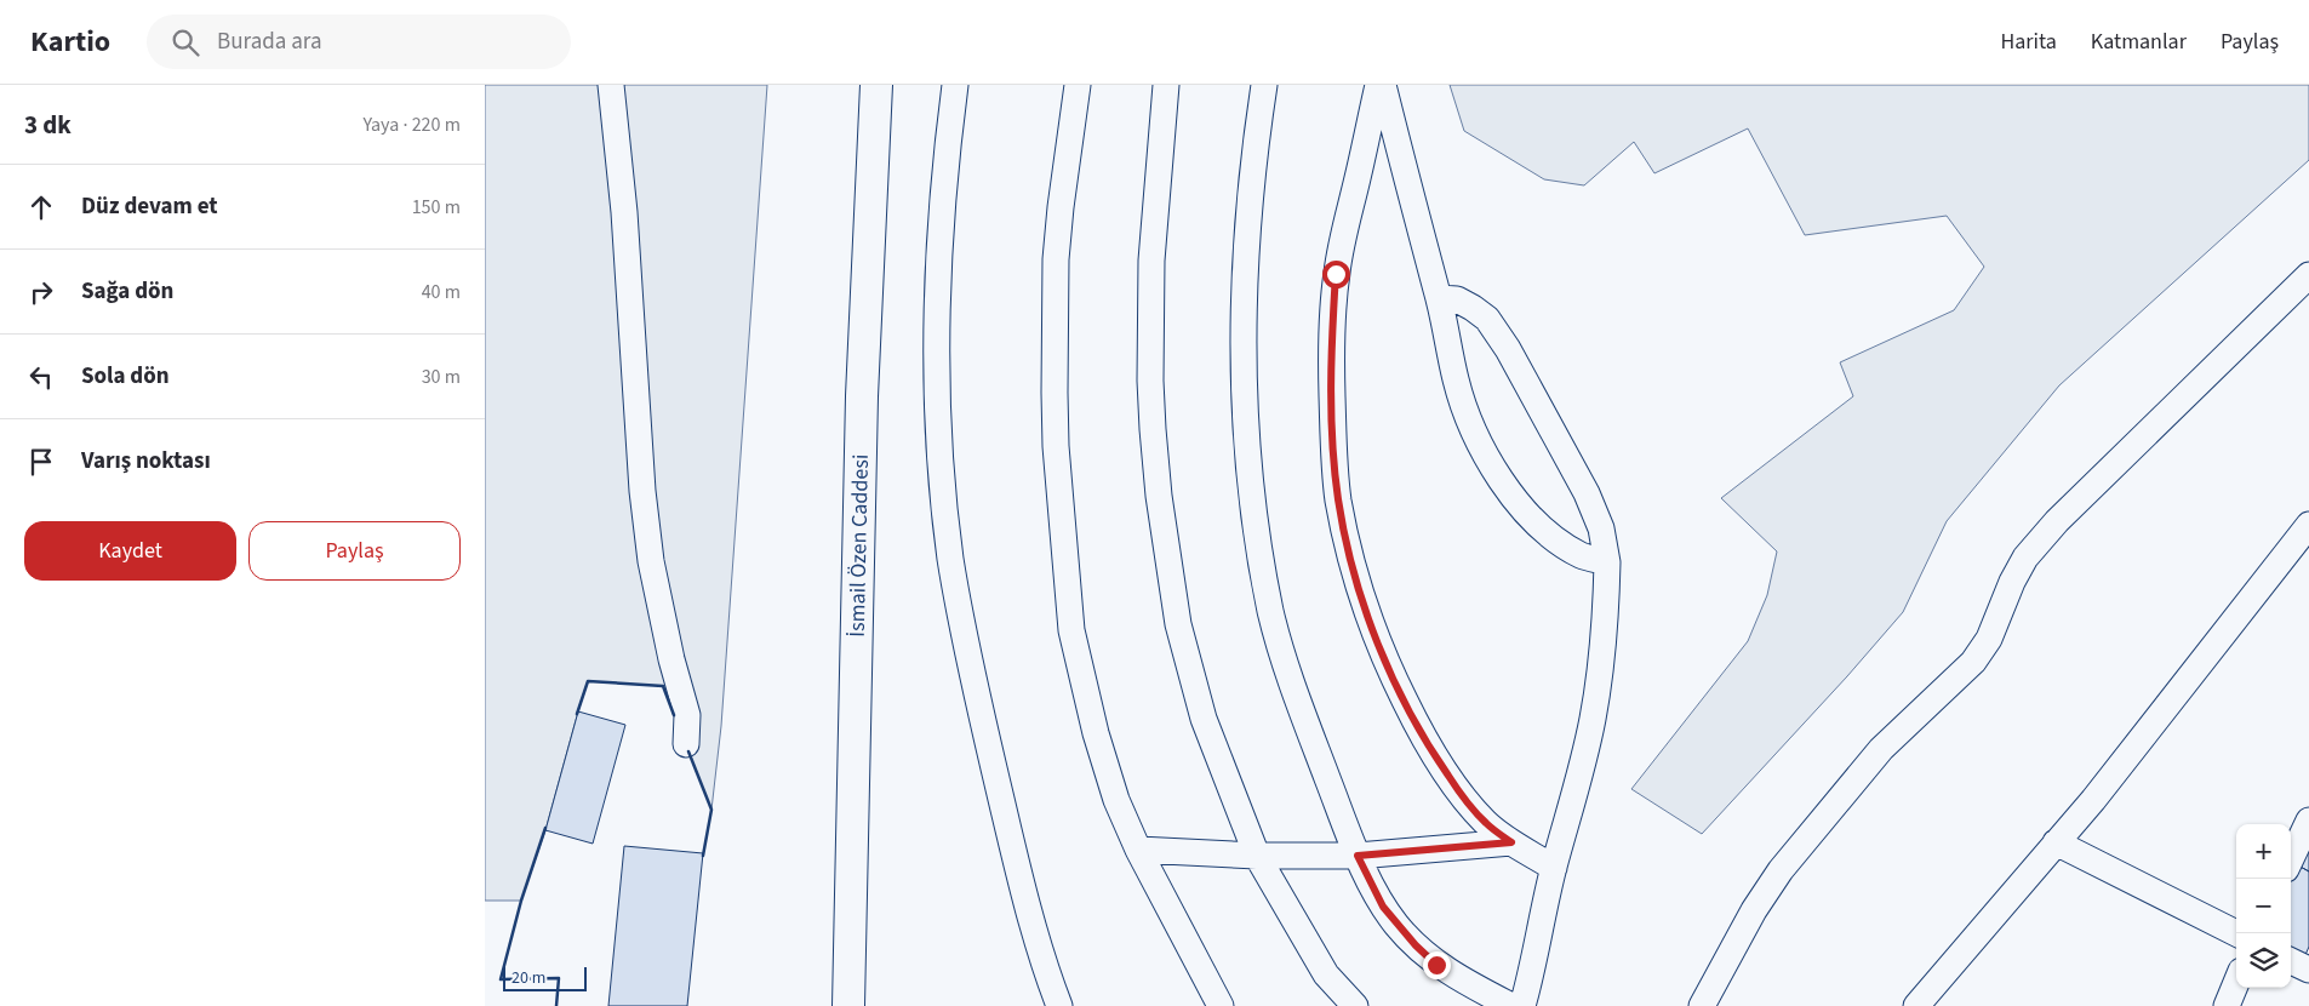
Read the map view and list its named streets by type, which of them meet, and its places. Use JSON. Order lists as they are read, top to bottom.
{
  "streets": {
    "street": ["İsmail Özen Caddesi"]
  },
  "scale_bar": "20 m",
  "page": {
    "header": "Kartio",
    "search": "Burada ara",
    "nav": ["Harita", "Katmanlar", "Paylaş"],
    "heading": ["3 dk", "Yaya · 220 m"],
    "list": [
      ["Düz devam et", "150 m"],
      ["Sağa dön", "40 m"],
      ["Sola dön", "30 m"],
      "Varış noktası"
    ],
    "buttons": ["Kaydet", "Paylaş"],
    "map_buttons": ["+", "−"],
    "scale": "20 m"
  }
}
